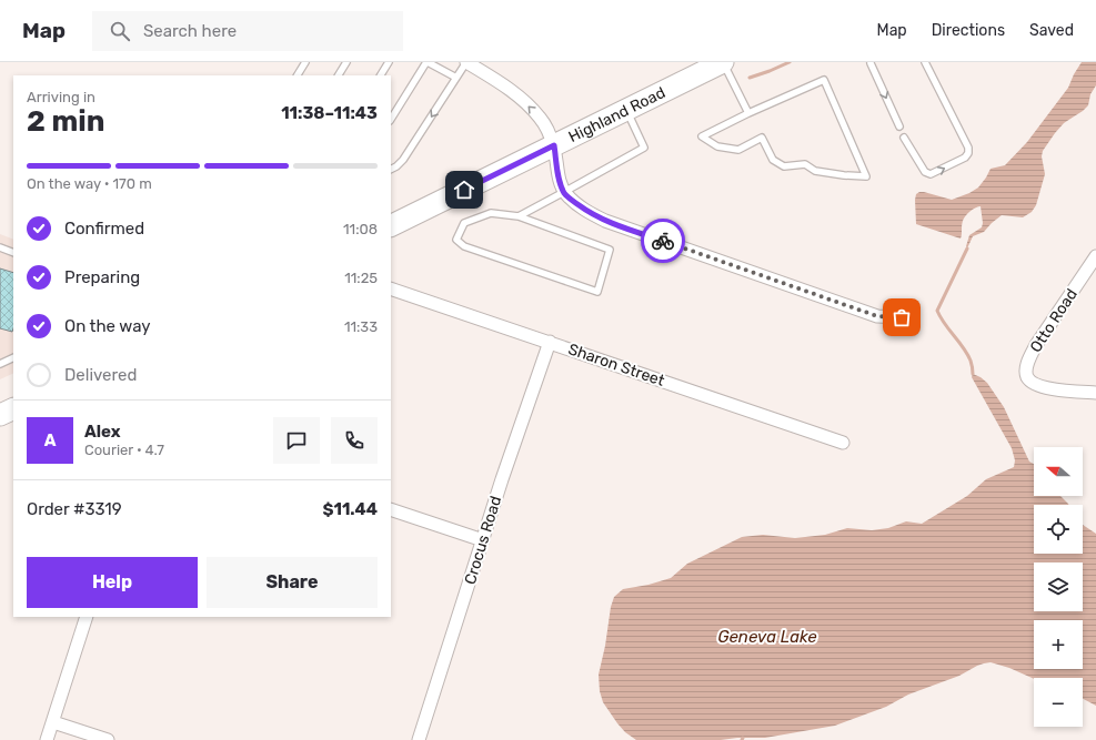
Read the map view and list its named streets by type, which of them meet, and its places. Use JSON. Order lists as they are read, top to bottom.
{
  "streets": {
    "highway": ["Highland Road"],
    "street": ["Otto Road", "Sharon Street", "Crocus Road"]
  },
  "crossings": [
    ["Sharon Street", "Crocus Road"]
  ],
  "water": ["Geneva Lake"],
  "north": "left",
  "page": {
    "header": "Map",
    "search": "Search here",
    "nav": ["Map", "Directions", "Saved"],
    "heading": ["2 min", "Arriving in", "11:38–11:43"],
    "panel": [
      "Alex",
      "Courier · 4.7",
      "Order #3319",
      "$11.44"
    ],
    "bar": "On the way · 170 m",
    "list": [
      ["Confirmed", "11:08"],
      ["Preparing", "11:25"],
      ["On the way", "11:33"],
      "Delivered"
    ],
    "round": "A",
    "map_buttons": ["+", "−"],
    "buttons": ["Help", "Share"]
  }
}
